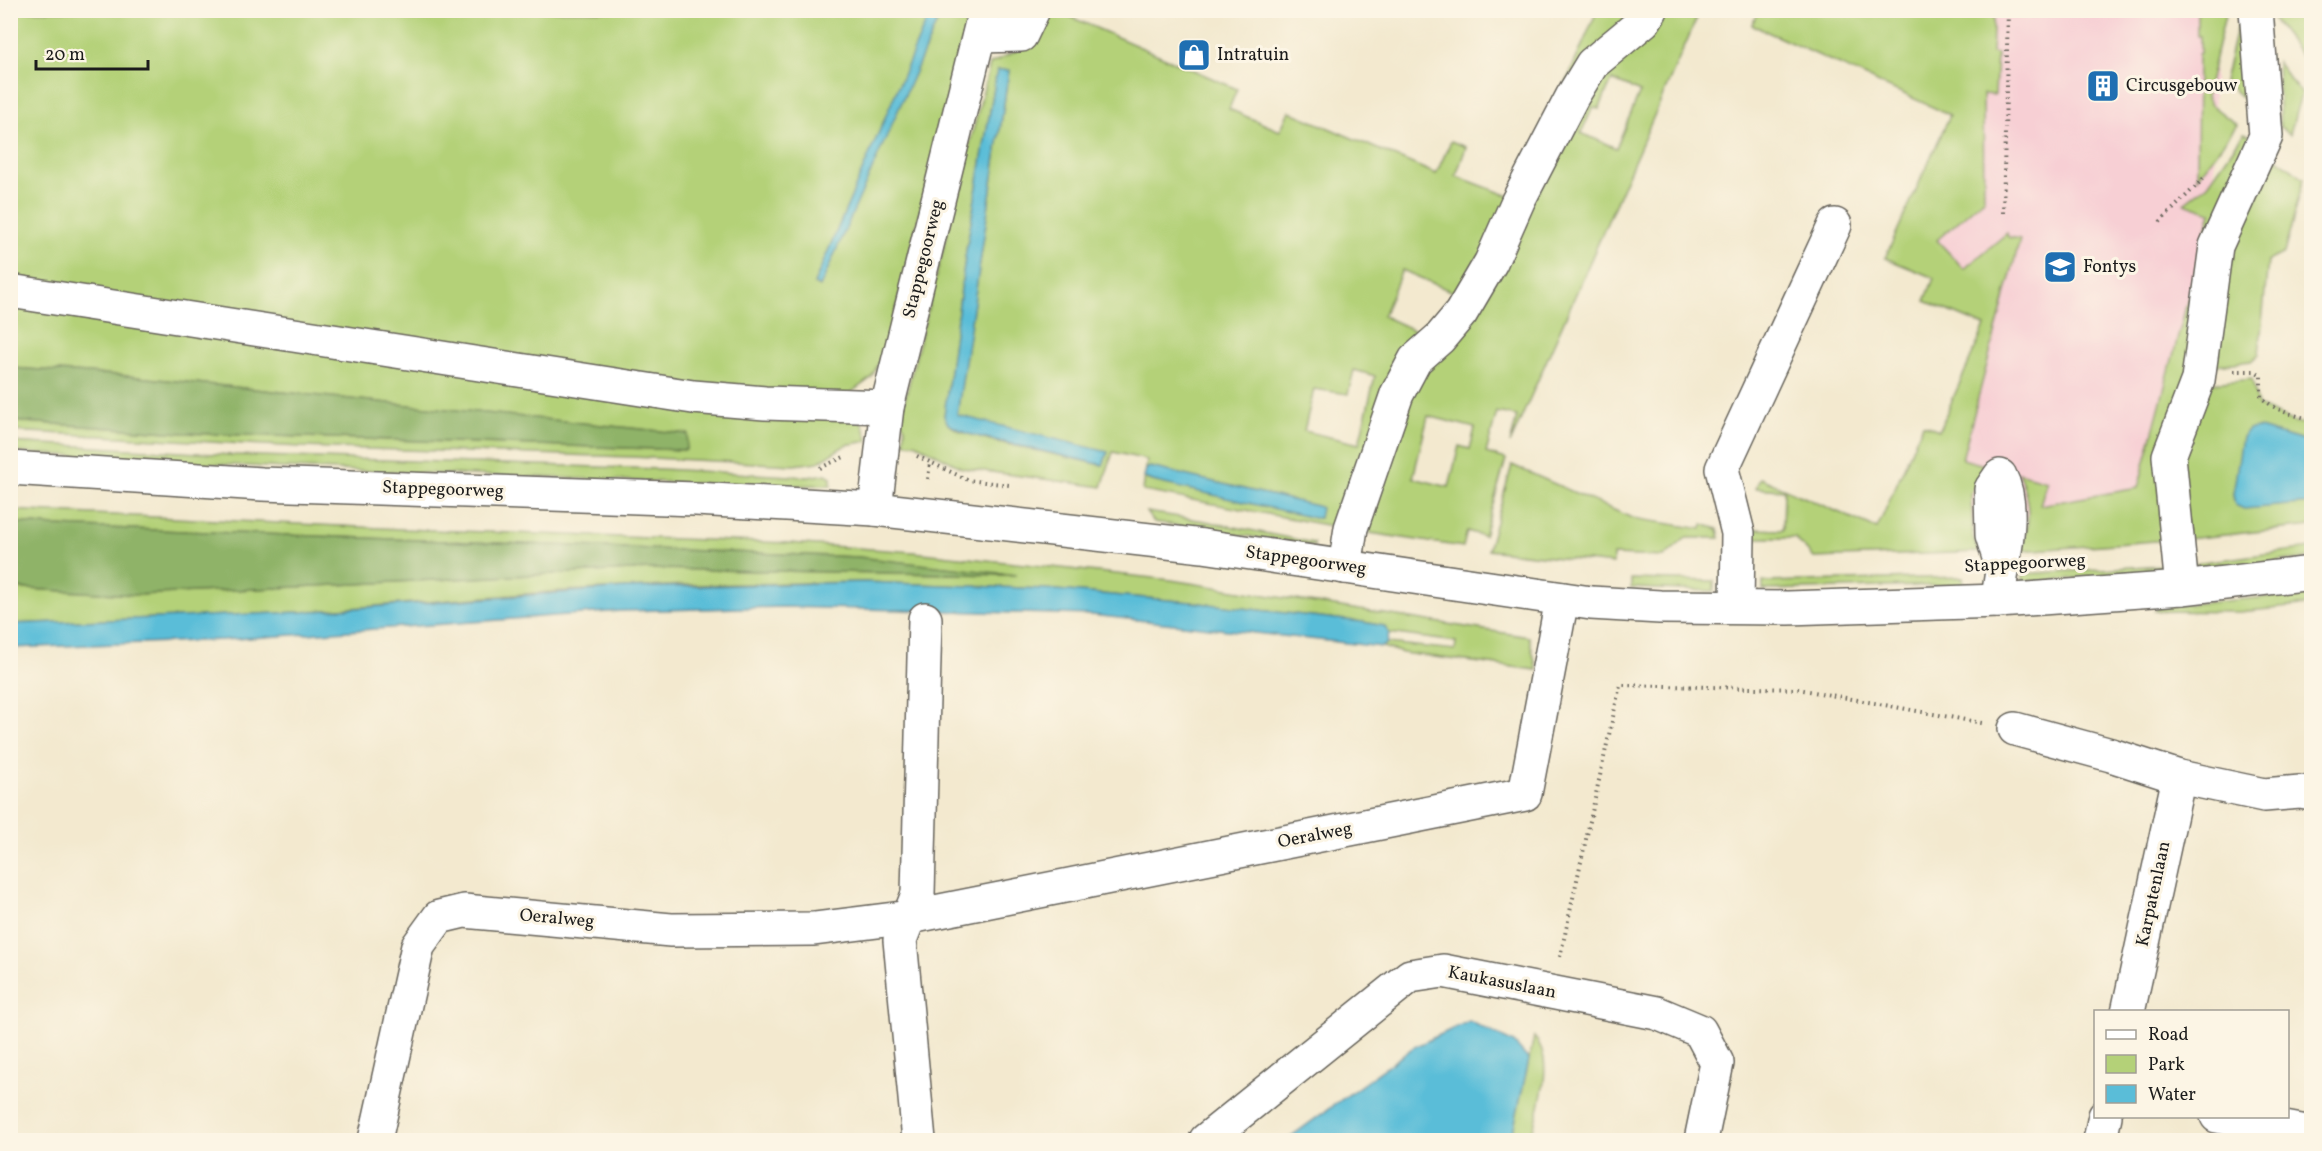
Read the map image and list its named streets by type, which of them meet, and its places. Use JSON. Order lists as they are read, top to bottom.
{
  "streets": {
    "street": [
      "Stappegoorweg",
      "Oeralweg",
      "Karpatenlaan",
      "Kaukasuslaan"
    ]
  },
  "crossings": [
    ["Stappegoorweg", "Oeralweg"]
  ],
  "places": {
    "shop": ["Intratuin"],
    "building": ["Circusgebouw"],
    "school or university": ["Fontys"]
  },
  "legend": ["Road", "Park", "Water"],
  "scale_bar": "20 m"
}
